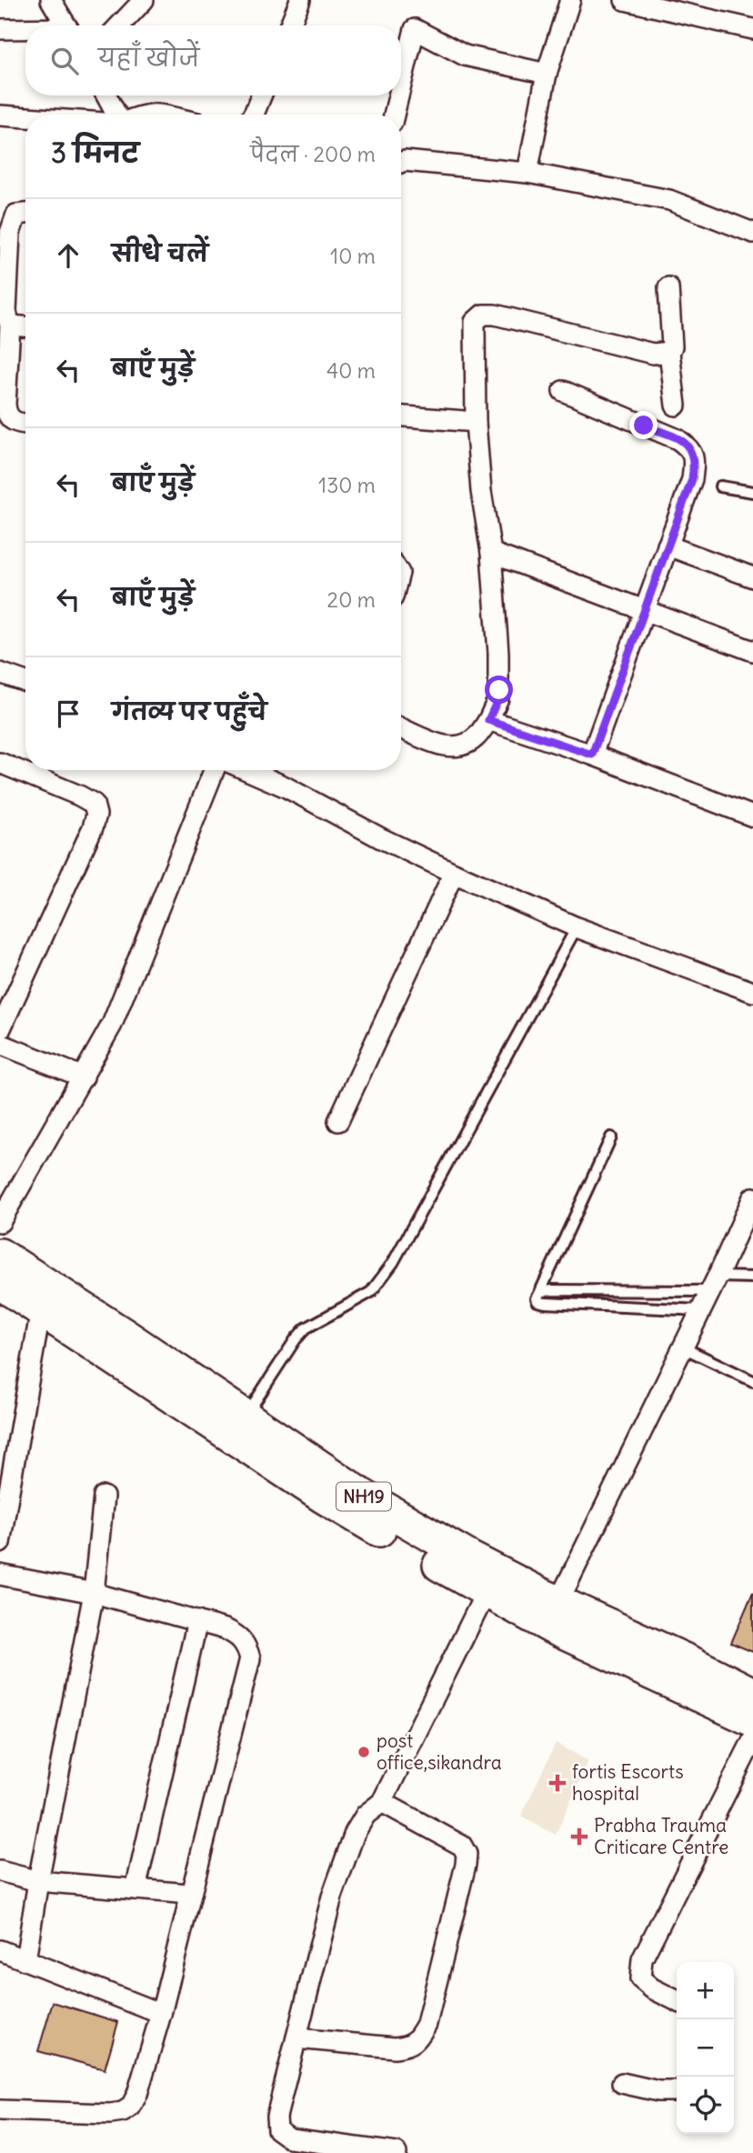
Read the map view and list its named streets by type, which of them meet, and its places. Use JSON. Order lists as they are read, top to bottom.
{
  "streets": {
    "highway": ["NH19"]
  },
  "places": {
    "other": ["post office,sikandra"],
    "health": ["fortis Escorts hospital", "Prabha Trauma Criticare Centre"]
  },
  "page": {
    "search": "यहाँ खोजें",
    "heading": ["3 मिनट", "पैदल · 200 m"],
    "list": [
      ["सीधे चलें", "10 m"],
      ["बाएँ मुड़ें", "40 m"],
      ["बाएँ मुड़ें", "130 m"],
      ["बाएँ मुड़ें", "20 m"],
      "गंतव्य पर पहुँचे"
    ],
    "map_buttons": ["+", "−"]
  }
}
